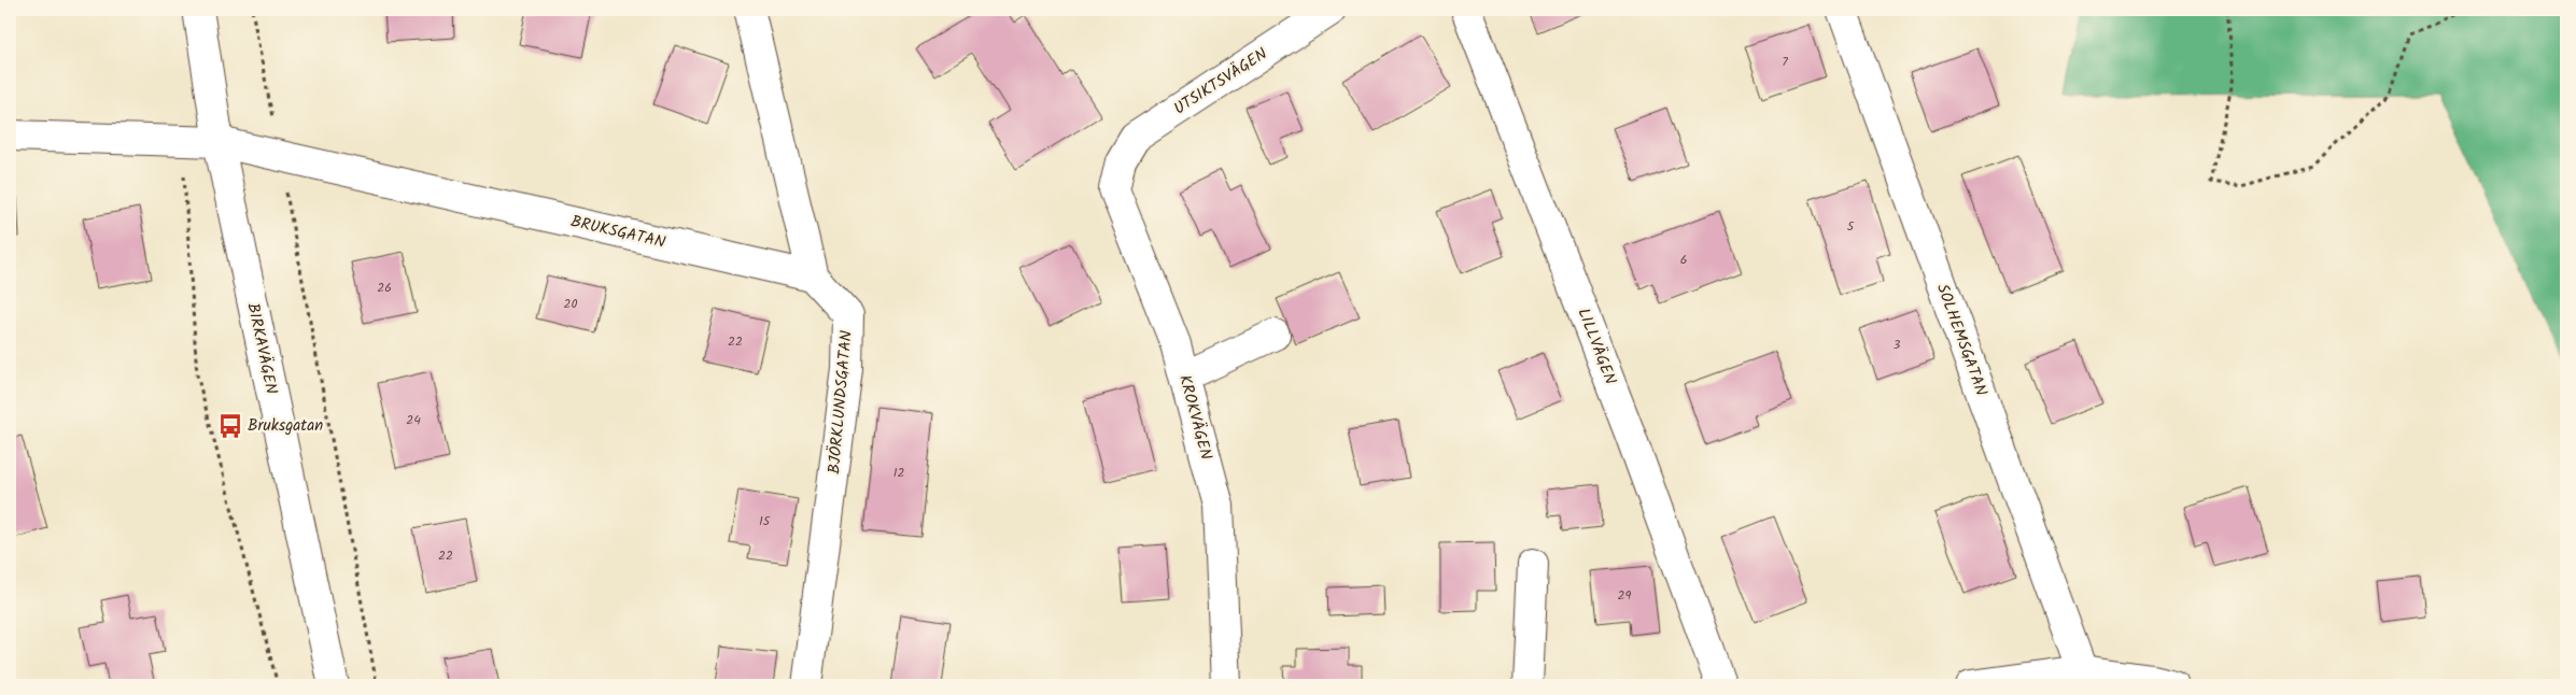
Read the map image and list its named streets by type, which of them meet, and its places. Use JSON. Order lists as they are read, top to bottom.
{
  "streets": {
    "street": [
      "UTSIKTSVÄGEN",
      "BRUKSGATAN",
      "SOLHEMSGATAN",
      "LILLVÄGEN",
      "BIRKAVÄGEN",
      "BJÖRKLUNDSGATAN",
      "KROKVÄGEN"
    ]
  },
  "crossings": [
    ["UTSIKTSVÄGEN", "KROKVÄGEN"],
    ["BRUKSGATAN", "BIRKAVÄGEN"],
    ["BRUKSGATAN", "BJÖRKLUNDSGATAN"]
  ],
  "places": {
    "bus stop": ["Bruksgatan"]
  },
  "house_numbers": [
    "7",
    "5",
    "6",
    "26",
    "20",
    "22",
    "3",
    "24",
    "12",
    "15",
    "22",
    "29"
  ]
}
